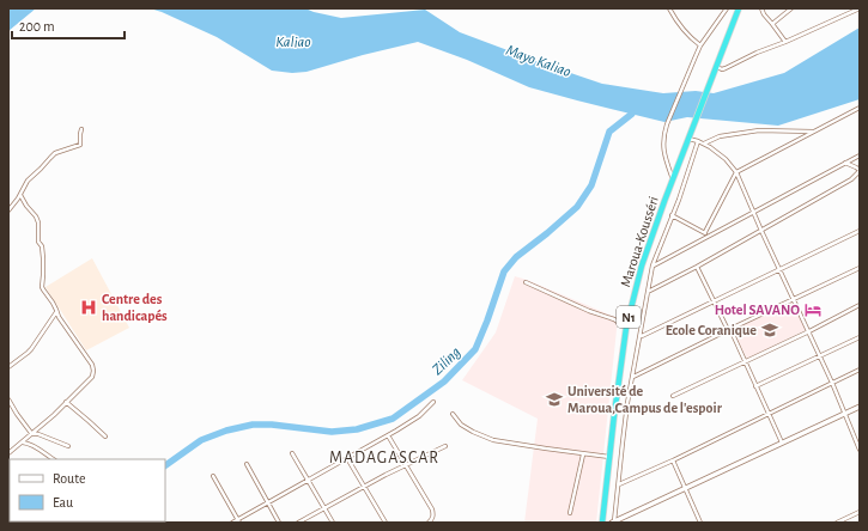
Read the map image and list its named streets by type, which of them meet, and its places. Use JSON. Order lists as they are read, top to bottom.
{
  "streets": {
    "highway": ["Maroua-Kousséri", "N1"]
  },
  "districts": ["MADAGASCAR"],
  "water": ["Kaliao", "Mayo Kaliao", "Ziling"],
  "places": {
    "hospital": ["Centre des handicapés"],
    "hotel": ["Hotel SAVANO"],
    "school or university": ["Ecole Coranique", "Université de Maroua,Campus de l'espoir"]
  },
  "legend": ["Route", "Eau"],
  "scale_bar": "200 m"
}
